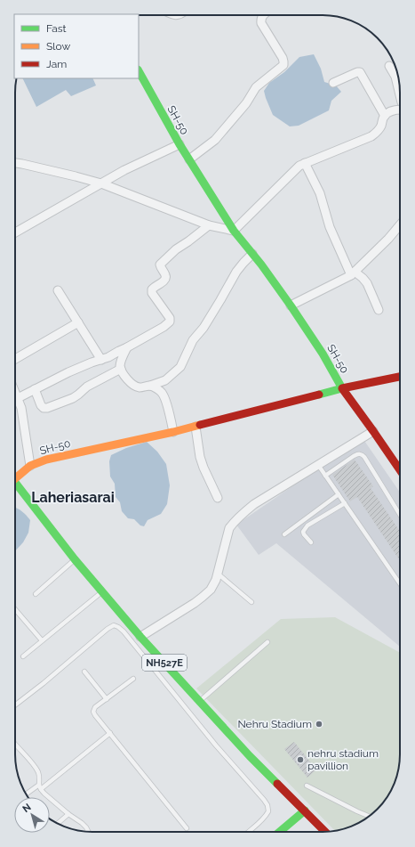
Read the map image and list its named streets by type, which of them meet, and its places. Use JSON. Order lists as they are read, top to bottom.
{
  "streets": {
    "main road": ["SH-50", "NH527E"]
  },
  "districts": ["Laheriasarai"],
  "places": ["Nehru Stadium", "nehru stadium pavillion"],
  "legend": ["Fast", "Slow", "Jam"],
  "north": "top left"
}
